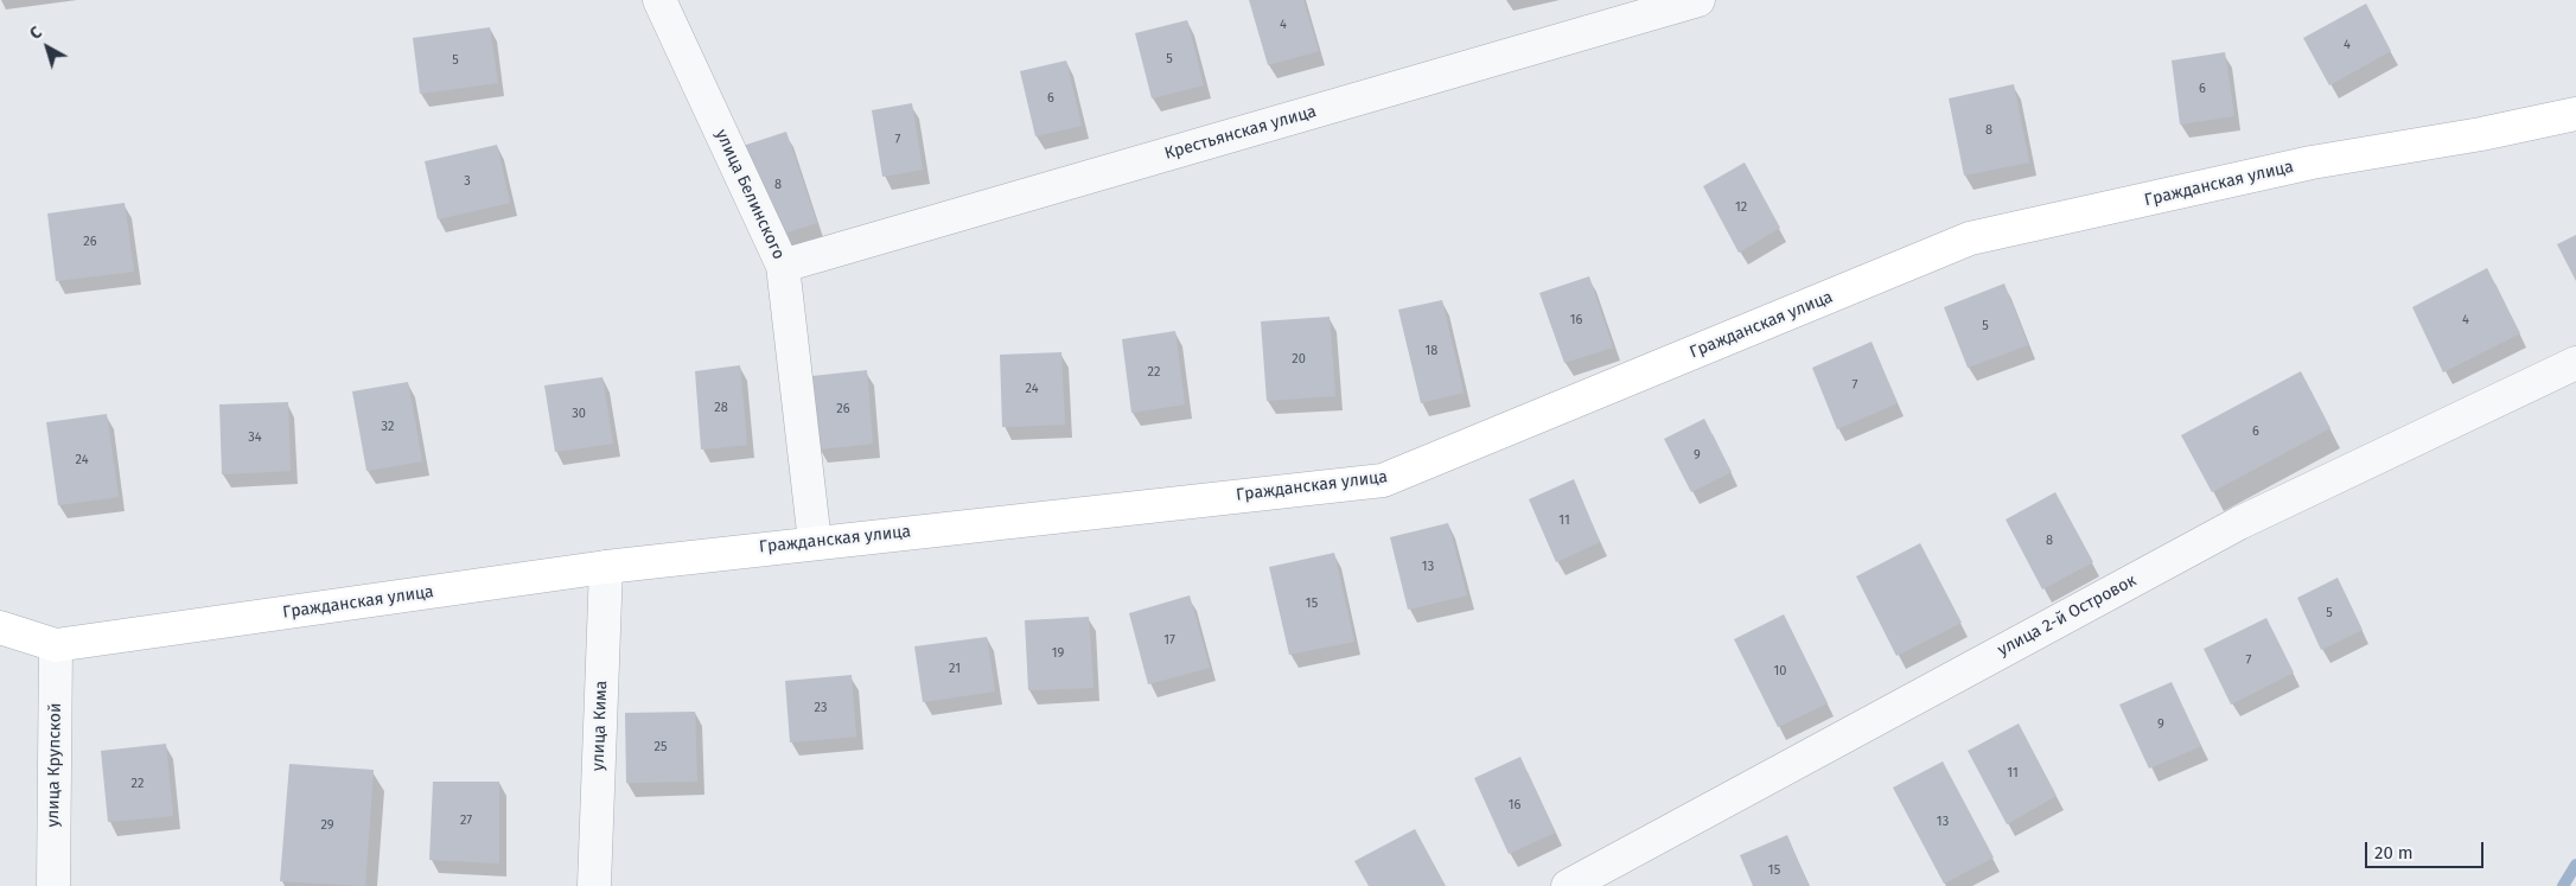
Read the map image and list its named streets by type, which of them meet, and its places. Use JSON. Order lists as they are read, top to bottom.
{
  "streets": {
    "street": [
      "Крестьянская улица",
      "Гражданская улица",
      "улица Белинского",
      "улица 2-й Островок",
      "улица Кима",
      "улица Крупской"
    ]
  },
  "crossings": [
    ["Крестьянская улица", "улица Белинского"],
    ["Гражданская улица", "улица Белинского"],
    ["Гражданская улица", "улица Кима"],
    ["Гражданская улица", "улица Крупской"]
  ],
  "house_numbers": [
    "4",
    "4",
    "5",
    "5",
    "6",
    "6",
    "8",
    "7",
    "3",
    "8",
    "12",
    "26",
    "16",
    "4",
    "5",
    "18",
    "20",
    "22",
    "7",
    "24",
    "28",
    "26",
    "30",
    "32",
    "6",
    "34",
    "9",
    "24",
    "11",
    "8",
    "13",
    "15",
    "5",
    "17",
    "19",
    "7",
    "21",
    "10",
    "23",
    "9",
    "25",
    "11",
    "22",
    "16",
    "27",
    "13",
    "29",
    "15"
  ],
  "scale_bar": "20 m",
  "north": "top left"
}
